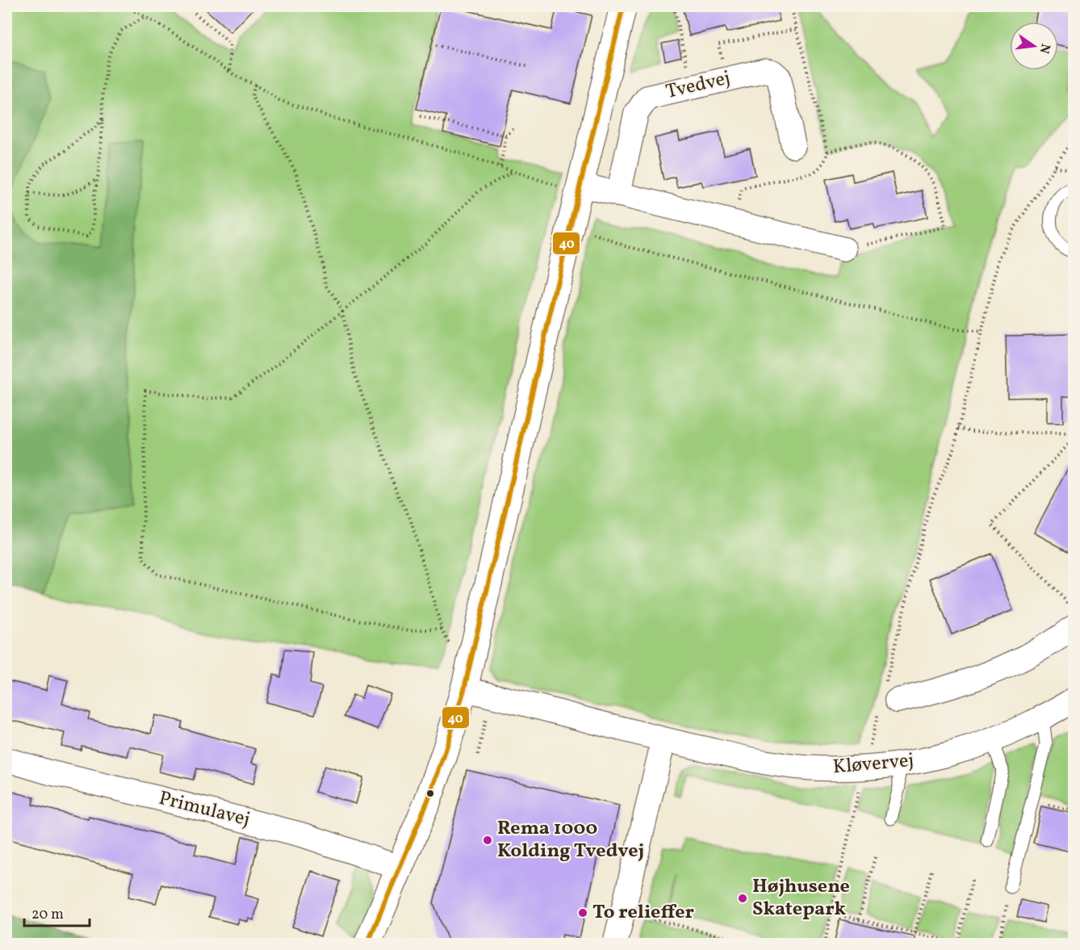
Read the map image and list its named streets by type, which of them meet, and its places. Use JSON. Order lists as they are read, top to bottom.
{
  "streets": {
    "street": ["Tvedvej", "Kløvervej", "Primulavej"]
  },
  "places": ["Rema 1000 Kolding Tvedvej", "Højhusene Skatepark", "To relieffer"],
  "lines": ["transit line 40"],
  "scale_bar": "20 m",
  "north": "right"
}
